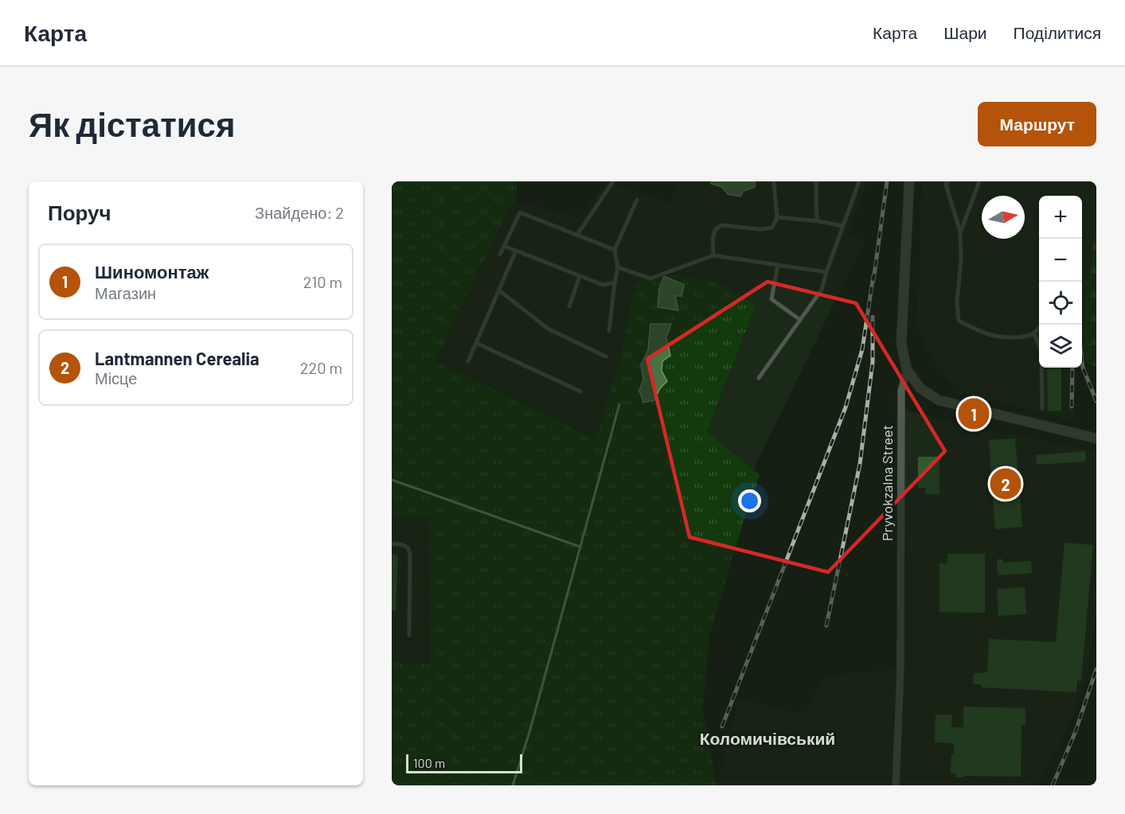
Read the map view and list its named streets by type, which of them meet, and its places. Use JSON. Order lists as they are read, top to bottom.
{
  "streets": {
    "main road": ["Pryvokzalna Street"]
  },
  "districts": ["Коломичівський"],
  "scale_bar": "100 m",
  "north": "right",
  "page": {
    "header": "Карта",
    "nav": ["Карта", "Шари", "Поділитися"],
    "buttons": "Маршрут",
    "title": "Як дістатися",
    "heading": ["Поруч", "Знайдено: 2"],
    "map_buttons": ["+", "−"],
    "list": [
      {
        "mark": "1",
        "name": "Шиномонтаж",
        "note": "Магазин",
        "value": "210 m"
      },
      {
        "mark": "2",
        "name": "Lantmannen Cerealia",
        "note": "Місце",
        "value": "220 m"
      }
    ],
    "pins": ["1", "2"],
    "scale": "100 m"
  }
}
